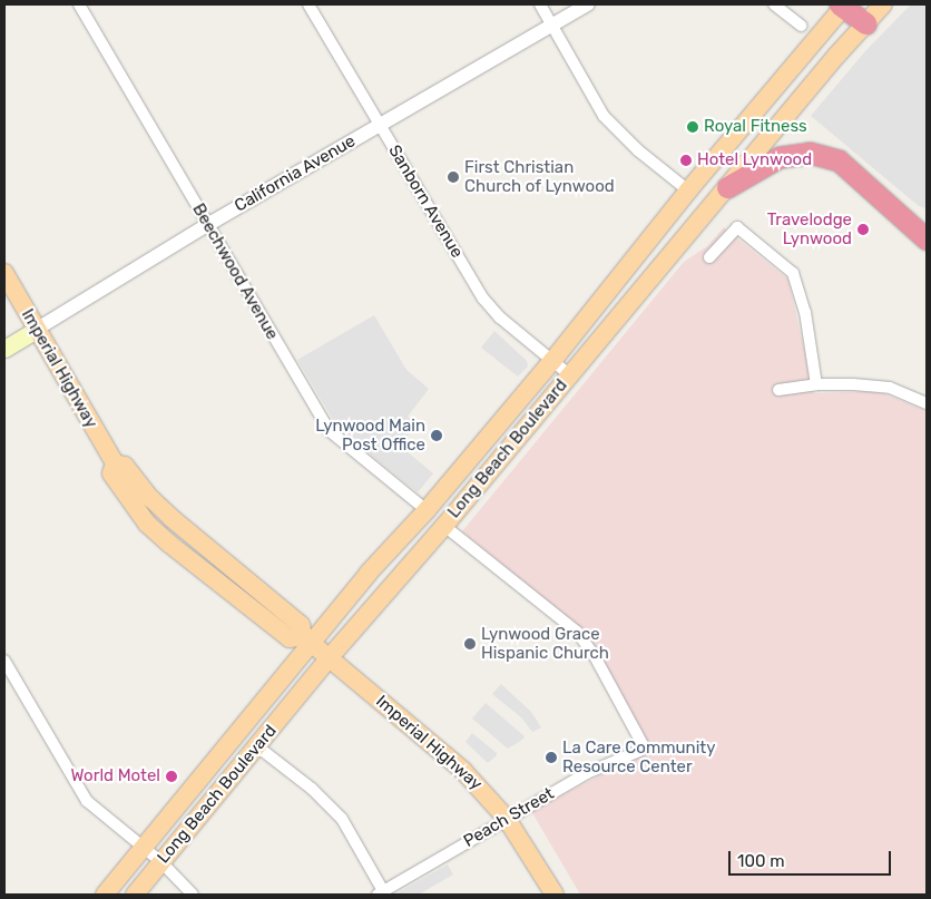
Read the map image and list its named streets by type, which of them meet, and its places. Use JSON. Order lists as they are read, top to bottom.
{
  "streets": {
    "main road": ["California Avenue", "Imperial Highway", "Long Beach Boulevard"],
    "street": ["Sanborn Avenue", "Beechwood Avenue", "Peach Street"]
  },
  "crossings": [
    ["California Avenue", "Sanborn Avenue"],
    ["California Avenue", "Beechwood Avenue"],
    ["California Avenue", "Imperial Highway"],
    ["Sanborn Avenue", "Long Beach Boulevard"],
    ["Beechwood Avenue", "Long Beach Boulevard"],
    ["Imperial Highway", "Long Beach Boulevard"],
    ["Imperial Highway", "Peach Street"],
    ["Long Beach Boulevard", "Peach Street"]
  ],
  "places": [
    "Royal Fitness",
    "Hotel Lynwood",
    "First Christian Church of Lynwood",
    "Travelodge Lynwood",
    "Lynwood Main Post Office",
    "Lynwood Grace Hispanic Church",
    "La Care Community Resource Center",
    "World Motel"
  ],
  "scale_bar": "100 m"
}
